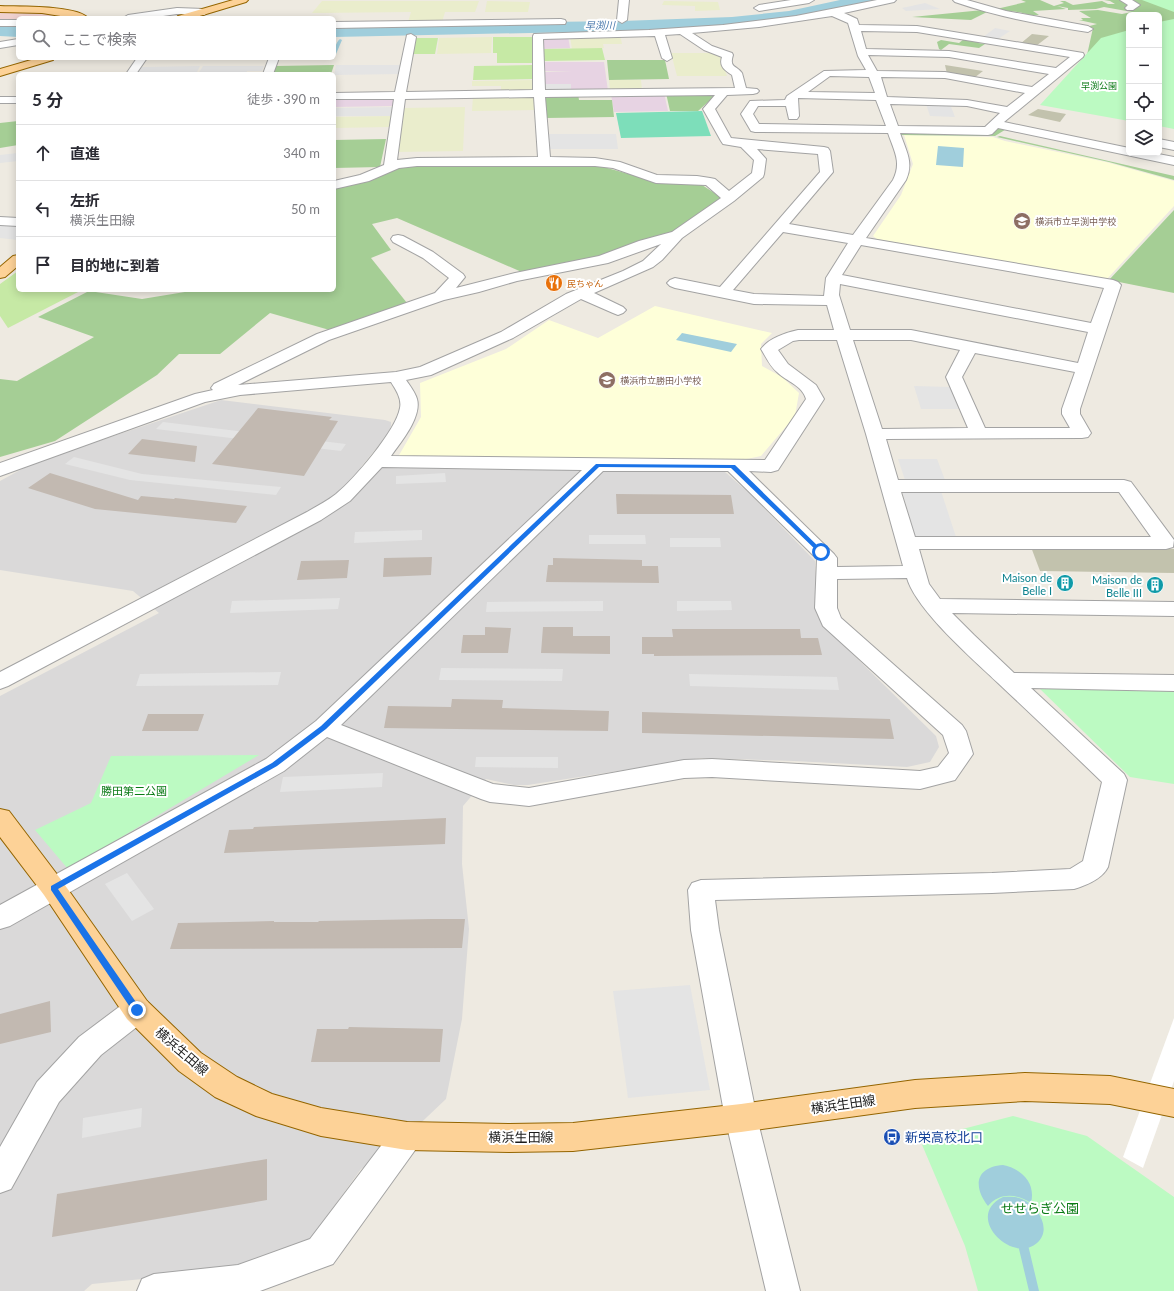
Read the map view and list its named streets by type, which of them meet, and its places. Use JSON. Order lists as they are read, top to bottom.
{
  "streets": {
    "main road": ["横浜生田線"]
  },
  "water": ["早渕川"],
  "parks": ["早渕公園", "勝田第二公園", "せせらぎ公園"],
  "places": {
    "school or university": ["横浜市立早渕中学校", "横浜市立勝田小学校"],
    "restaurant": ["民ちゃん"],
    "building": ["Maison de Belle I", "Maison de Belle III"],
    "bus stop": ["新栄高校北口"]
  },
  "page": {
    "map_buttons": ["+", "−"],
    "search": "ここで検索",
    "heading": ["5 分", "徒歩 · 390 m"],
    "list": [
      ["直進", "340 m"],
      ["左折", "横浜生田線", "50 m"],
      "目的地に到着"
    ]
  }
}
